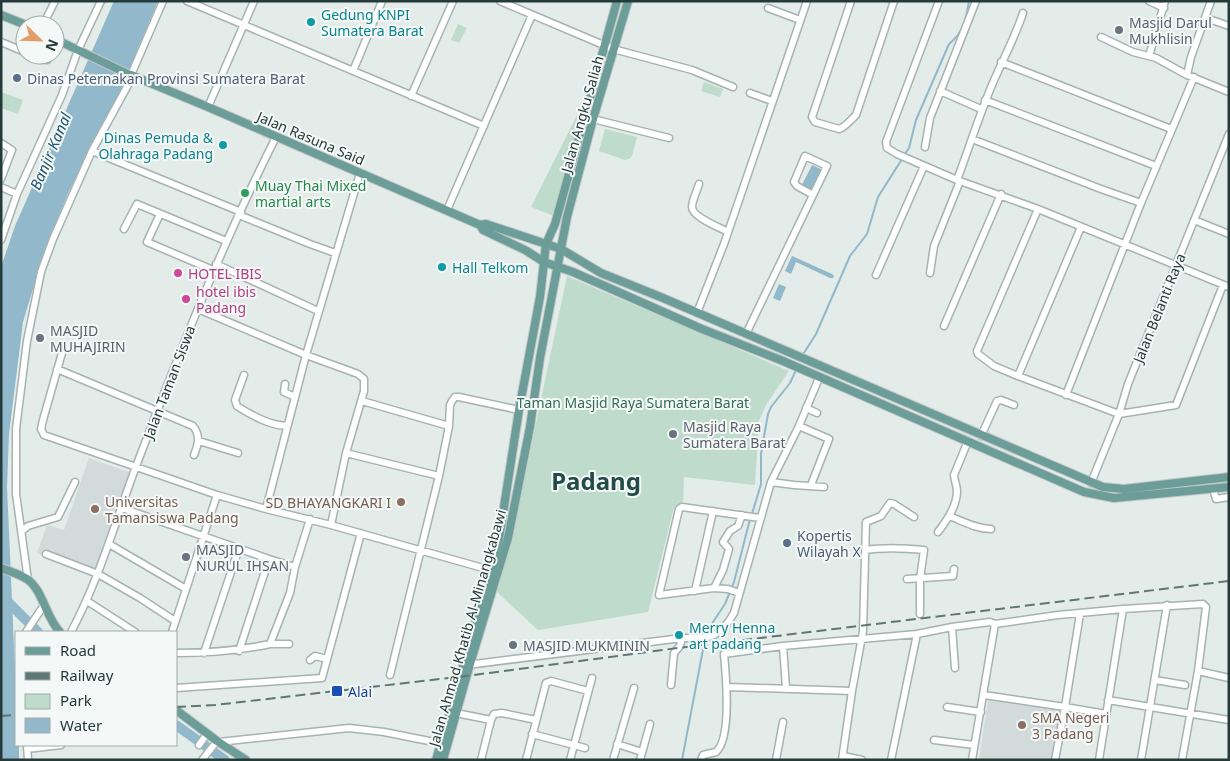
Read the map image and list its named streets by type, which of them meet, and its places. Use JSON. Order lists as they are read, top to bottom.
{
  "streets": {
    "main road": ["Jalan Angku Saliah", "Jalan Rasuna Said", "Jalan Ahmad Khatib Al-Minangkabawi"],
    "street": ["Jalan Belanti Raya", "Jalan Taman Siswa"]
  },
  "crossings": [
    ["Jalan Angku Saliah", "Jalan Ahmad Khatib Al-Minangkabawi"],
    ["Jalan Rasuna Said", "Jalan Taman Siswa"]
  ],
  "districts": ["Padang"],
  "water": ["Banjir Kanal"],
  "parks": ["Taman Masjid Raya Sumatera Barat"],
  "places": {
    "other": [
      "Gedung KNPI Sumatera Barat",
      "Masjid Darul Mukhlisin",
      "Dinas Peternakan Provinsi Sumatera Barat",
      "Dinas Pemuda & Olahraga Padang",
      "Muay Thai Mixed martial arts",
      "Hall Telkom",
      "HOTEL IBIS",
      "hotel ibis Padang",
      "MASJID MUHAJIRIN",
      "Masjid Raya Sumatera Barat",
      "SD BHAYANGKARI I",
      "Universitas Tamansiswa Padang",
      "Kopertis Wilayah X",
      "MASJID NURUL IHSAN",
      "Merry Henna art padang",
      "MASJID MUKMININ",
      "SMA Negeri 3 Padang"
    ],
    "transit": ["Alai"]
  },
  "legend": [
    "Road",
    "Railway",
    "Park",
    "Water"
  ],
  "north": "bottom right"
}
